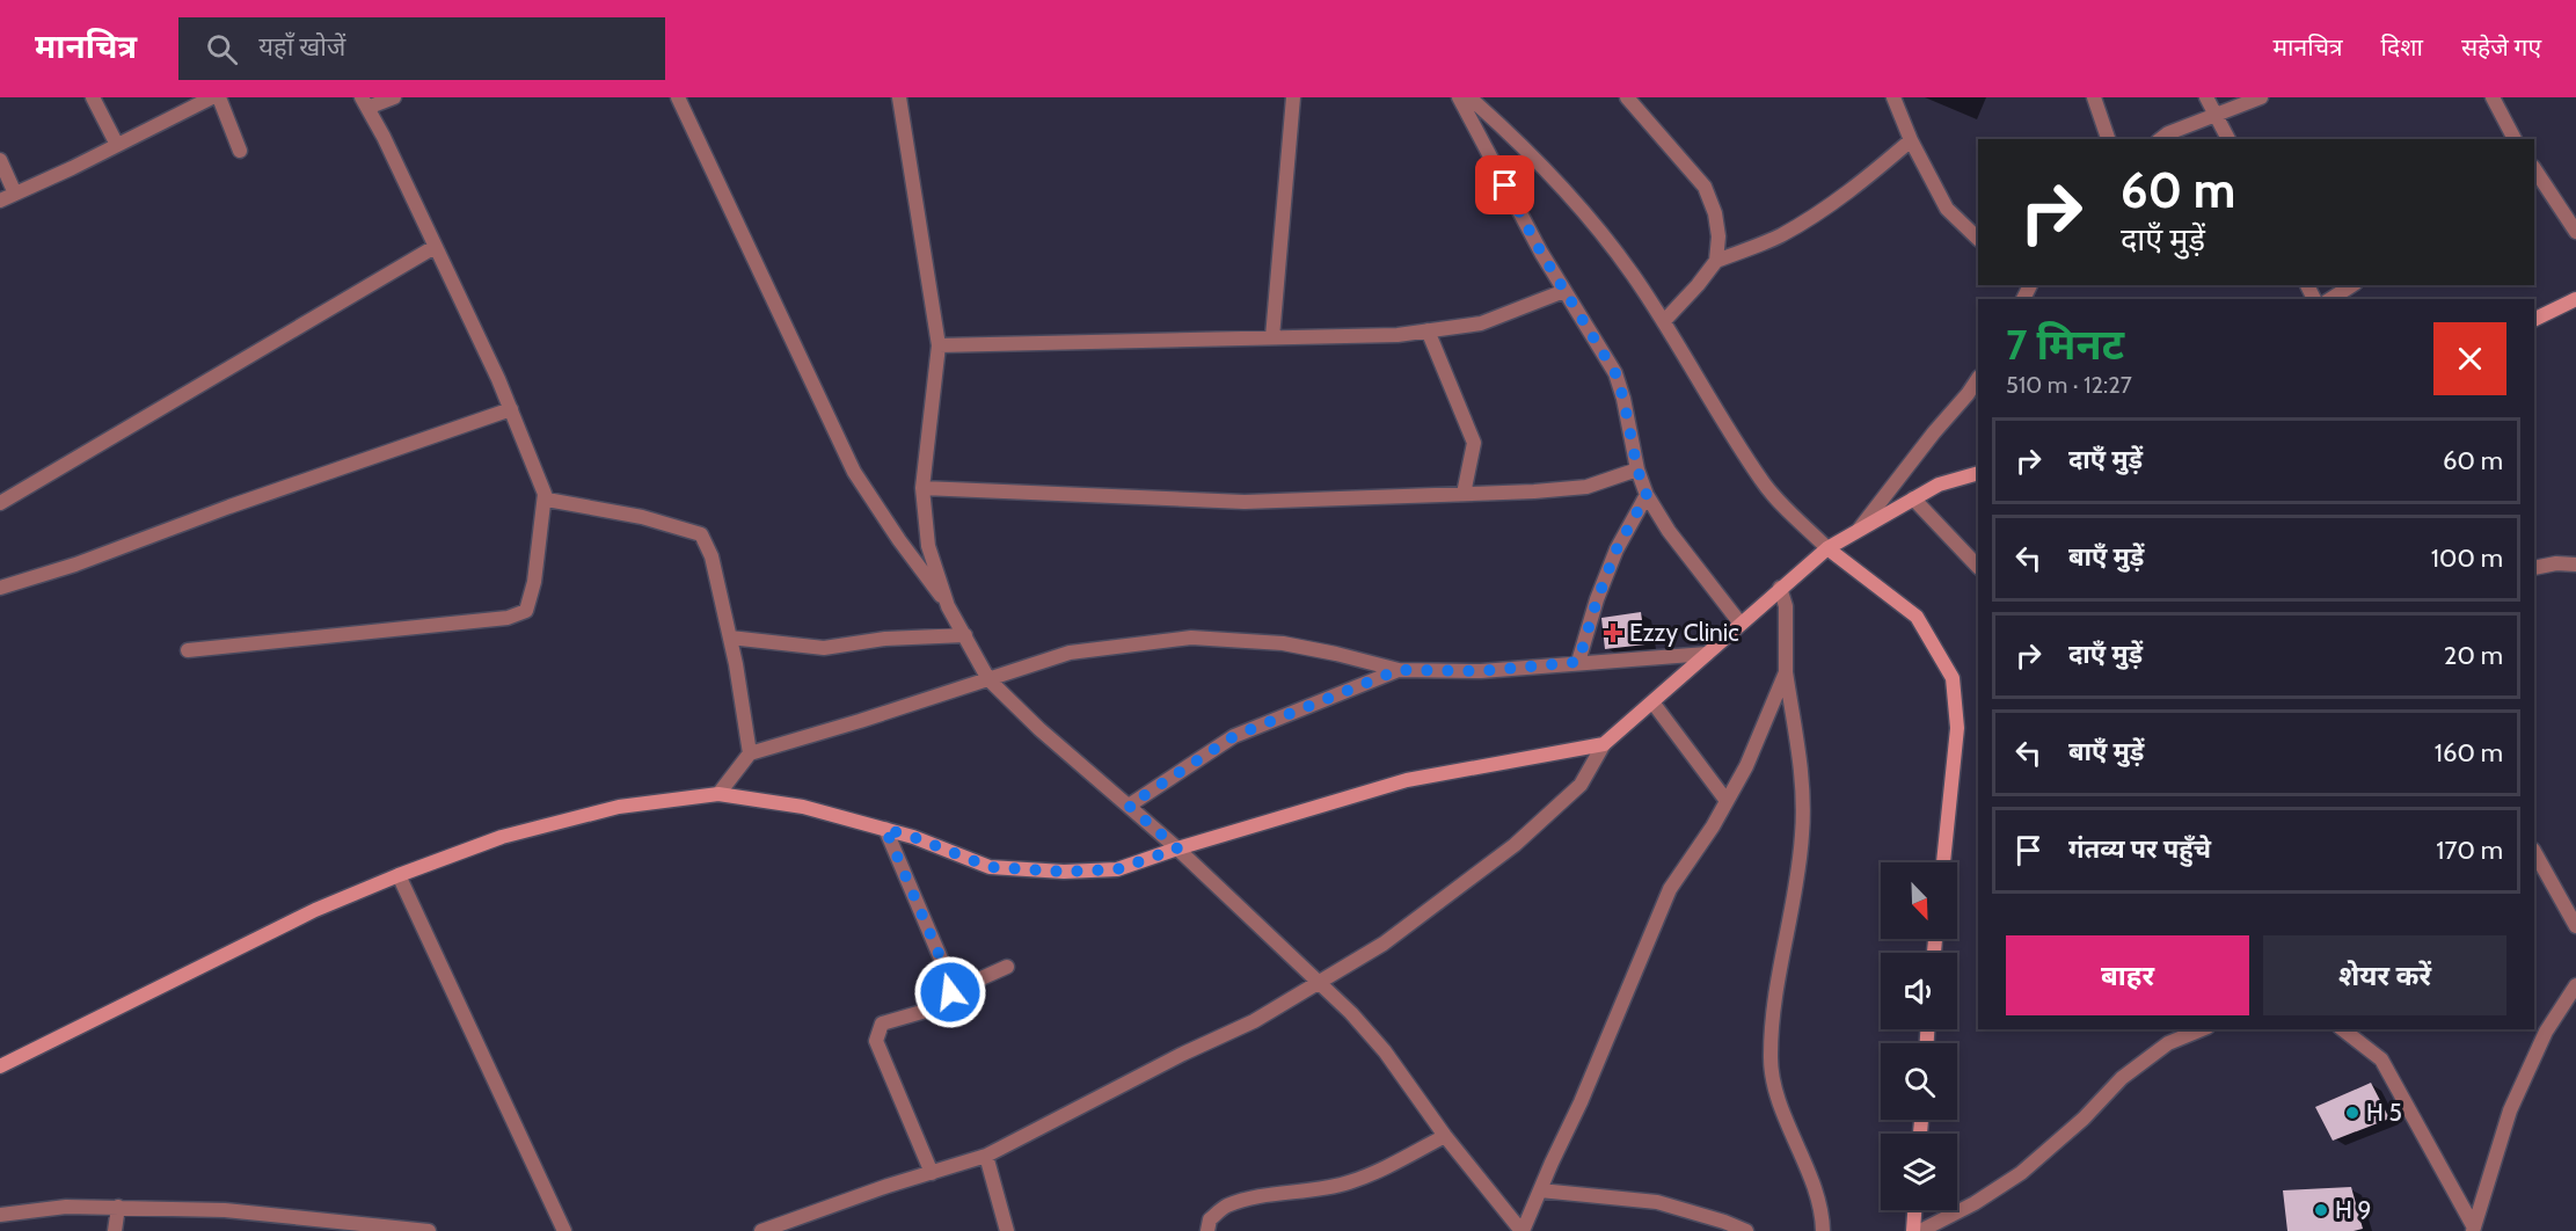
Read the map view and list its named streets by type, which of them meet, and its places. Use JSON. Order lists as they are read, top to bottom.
{
  "places": {
    "health": ["Ezzy Clinic"],
    "other": ["H 5", "H 9"]
  },
  "north": "bottom right",
  "page": {
    "header": "मानचित्र",
    "search": "यहाँ खोजें",
    "nav": ["मानचित्र", "दिशा", "सहेजे गए"],
    "turn": ["60 m", "दाएँ मुड़ें"],
    "heading": ["7 मिनट", "510 m · 12:27"],
    "list": [
      {
        "name": "दाएँ मुड़ें",
        "value": "60 m"
      },
      {
        "name": "बाएँ मुड़ें",
        "value": "100 m"
      },
      {
        "name": "दाएँ मुड़ें",
        "value": "20 m"
      },
      {
        "name": "बाएँ मुड़ें",
        "value": "160 m"
      },
      {
        "name": "गंतव्य पर पहुँचे",
        "value": "170 m"
      }
    ],
    "buttons": ["बाहर", "शेयर करें"]
  }
}
